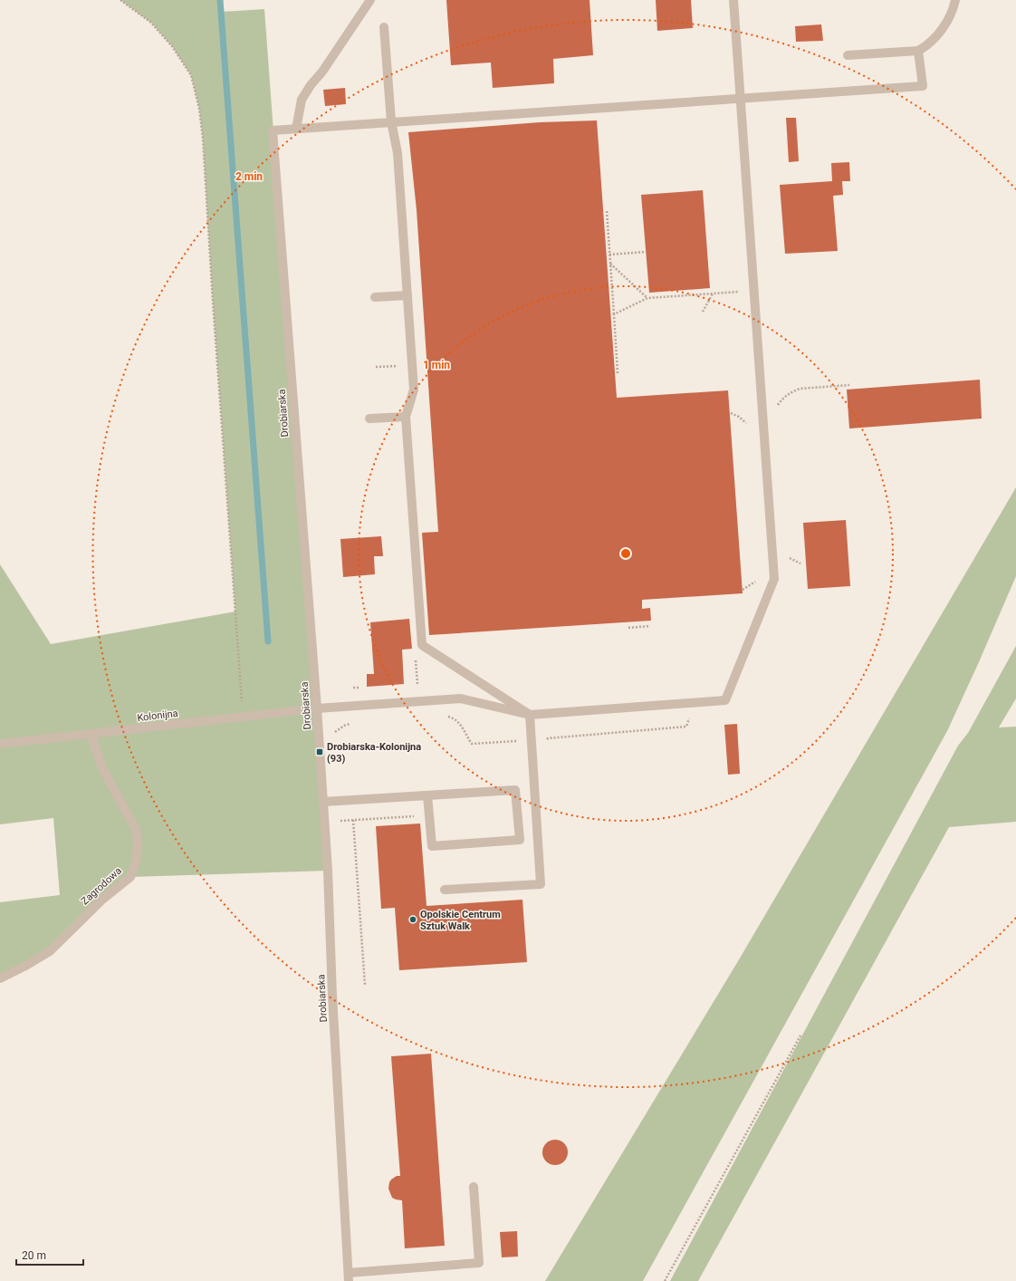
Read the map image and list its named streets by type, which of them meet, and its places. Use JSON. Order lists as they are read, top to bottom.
{
  "streets": {
    "street": ["Drobiarska", "Kolonijna", "Zagrodowa"]
  },
  "crossings": [
    ["Drobiarska", "Kolonijna"],
    ["Kolonijna", "Zagrodowa"]
  ],
  "places": {
    "transit": ["Drobiarska-Kolonijna (93)"],
    "other": ["Opolskie Centrum Sztuk Walk"]
  },
  "scale_bar": "20 m",
  "rings": ["2 min", "1 min"]
}
